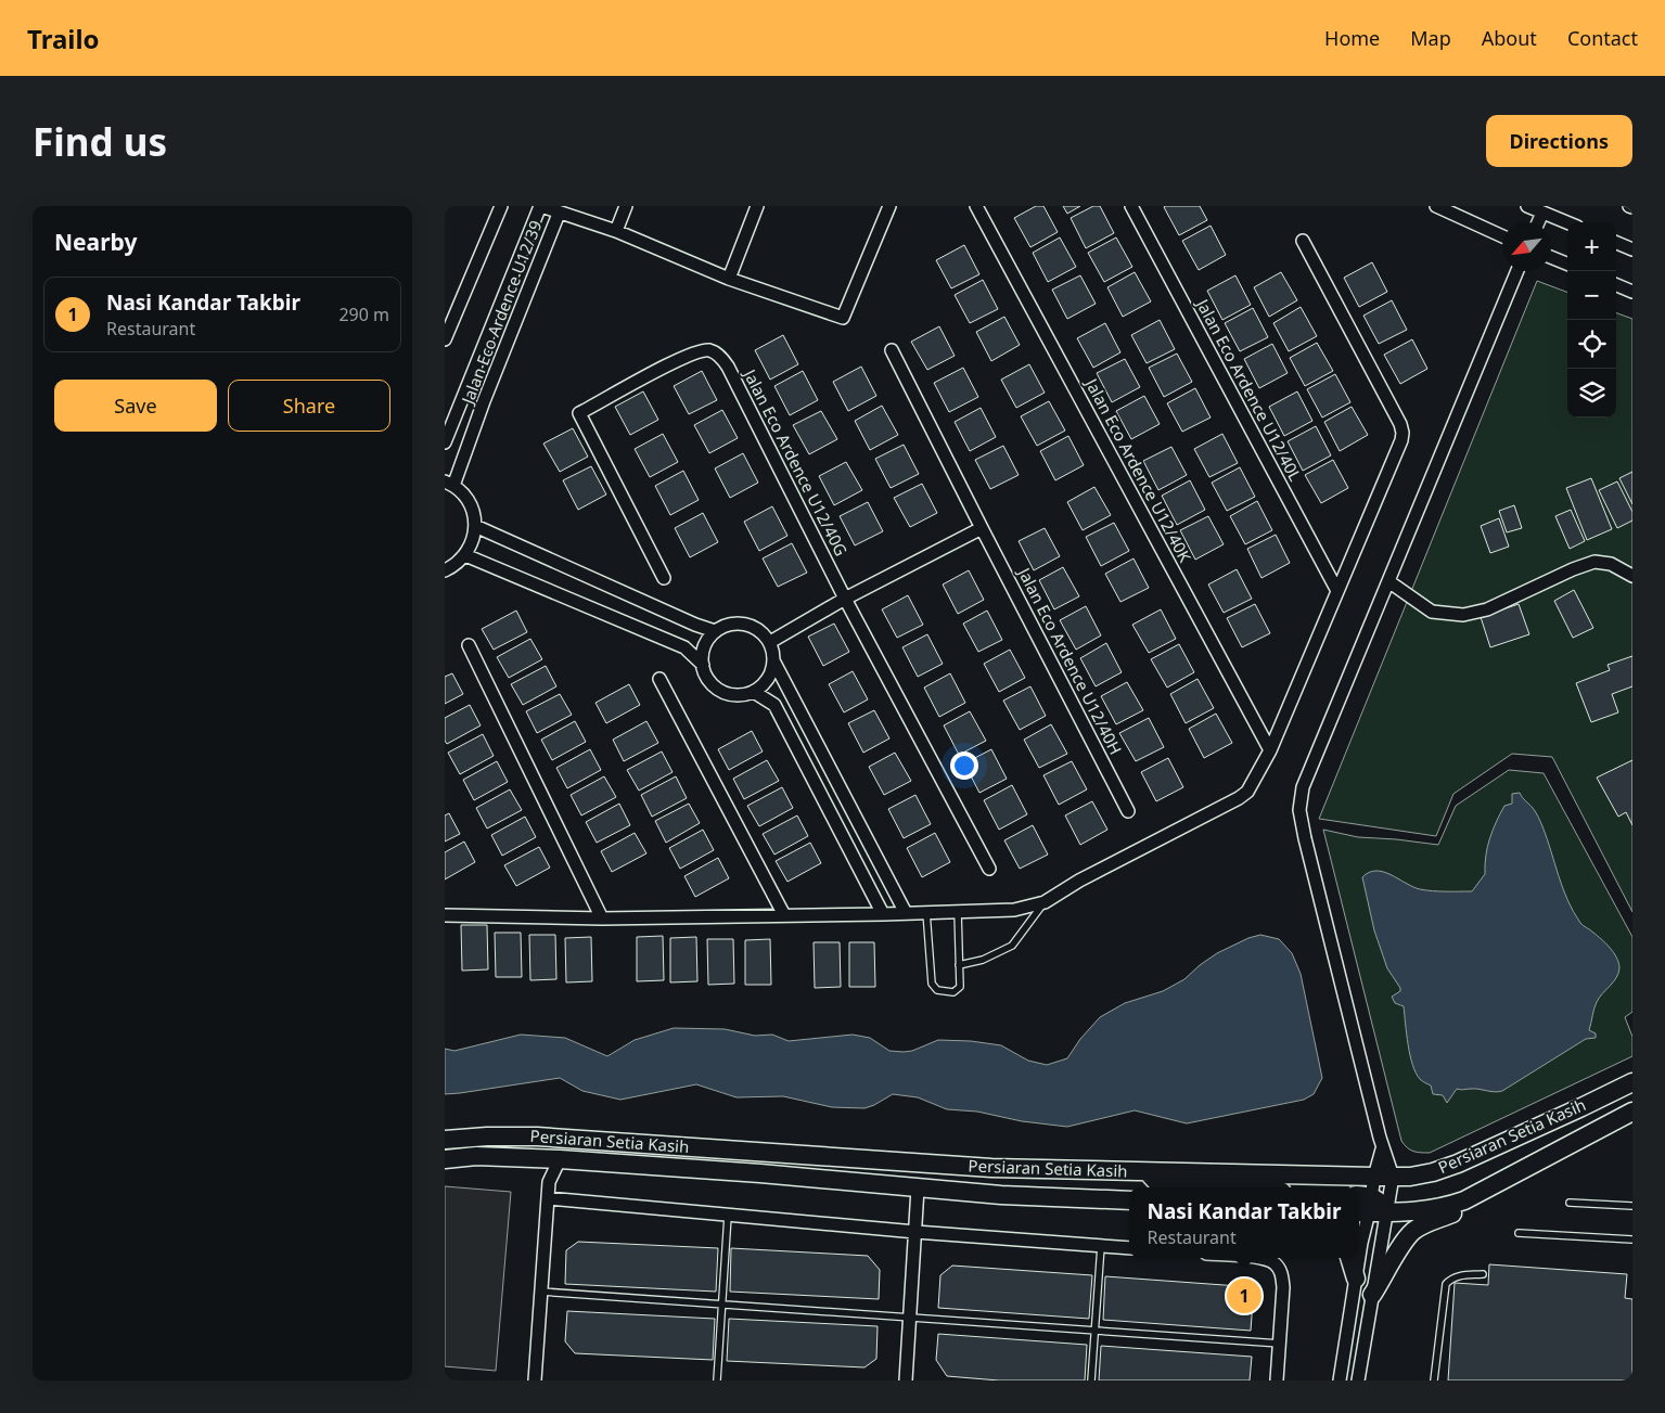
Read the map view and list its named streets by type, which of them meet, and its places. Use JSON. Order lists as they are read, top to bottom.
{
  "streets": {
    "street": [
      "Jalan Eco Ardence U12/39",
      "Jalan Eco Ardence U12/40L",
      "Jalan Eco Ardence U12/40G",
      "Jalan Eco Ardence U12/40K",
      "Jalan Eco Ardence U12/40H",
      "Persiaran Setia Kasih"
    ]
  },
  "north": "bottom left",
  "page": {
    "header": "Trailo",
    "nav": [
      "Home",
      "Map",
      "About",
      "Contact"
    ],
    "buttons": [
      "Directions",
      ["Save", "Share"]
    ],
    "title": "Find us",
    "heading": "Nearby",
    "map_buttons": ["+", "−"],
    "list": [
      {
        "mark": "1",
        "name": "Nasi Kandar Takbir",
        "note": "Restaurant",
        "value": "290 m"
      }
    ],
    "popup": ["Nasi Kandar Takbir", "Restaurant"],
    "pins": "1"
  }
}
